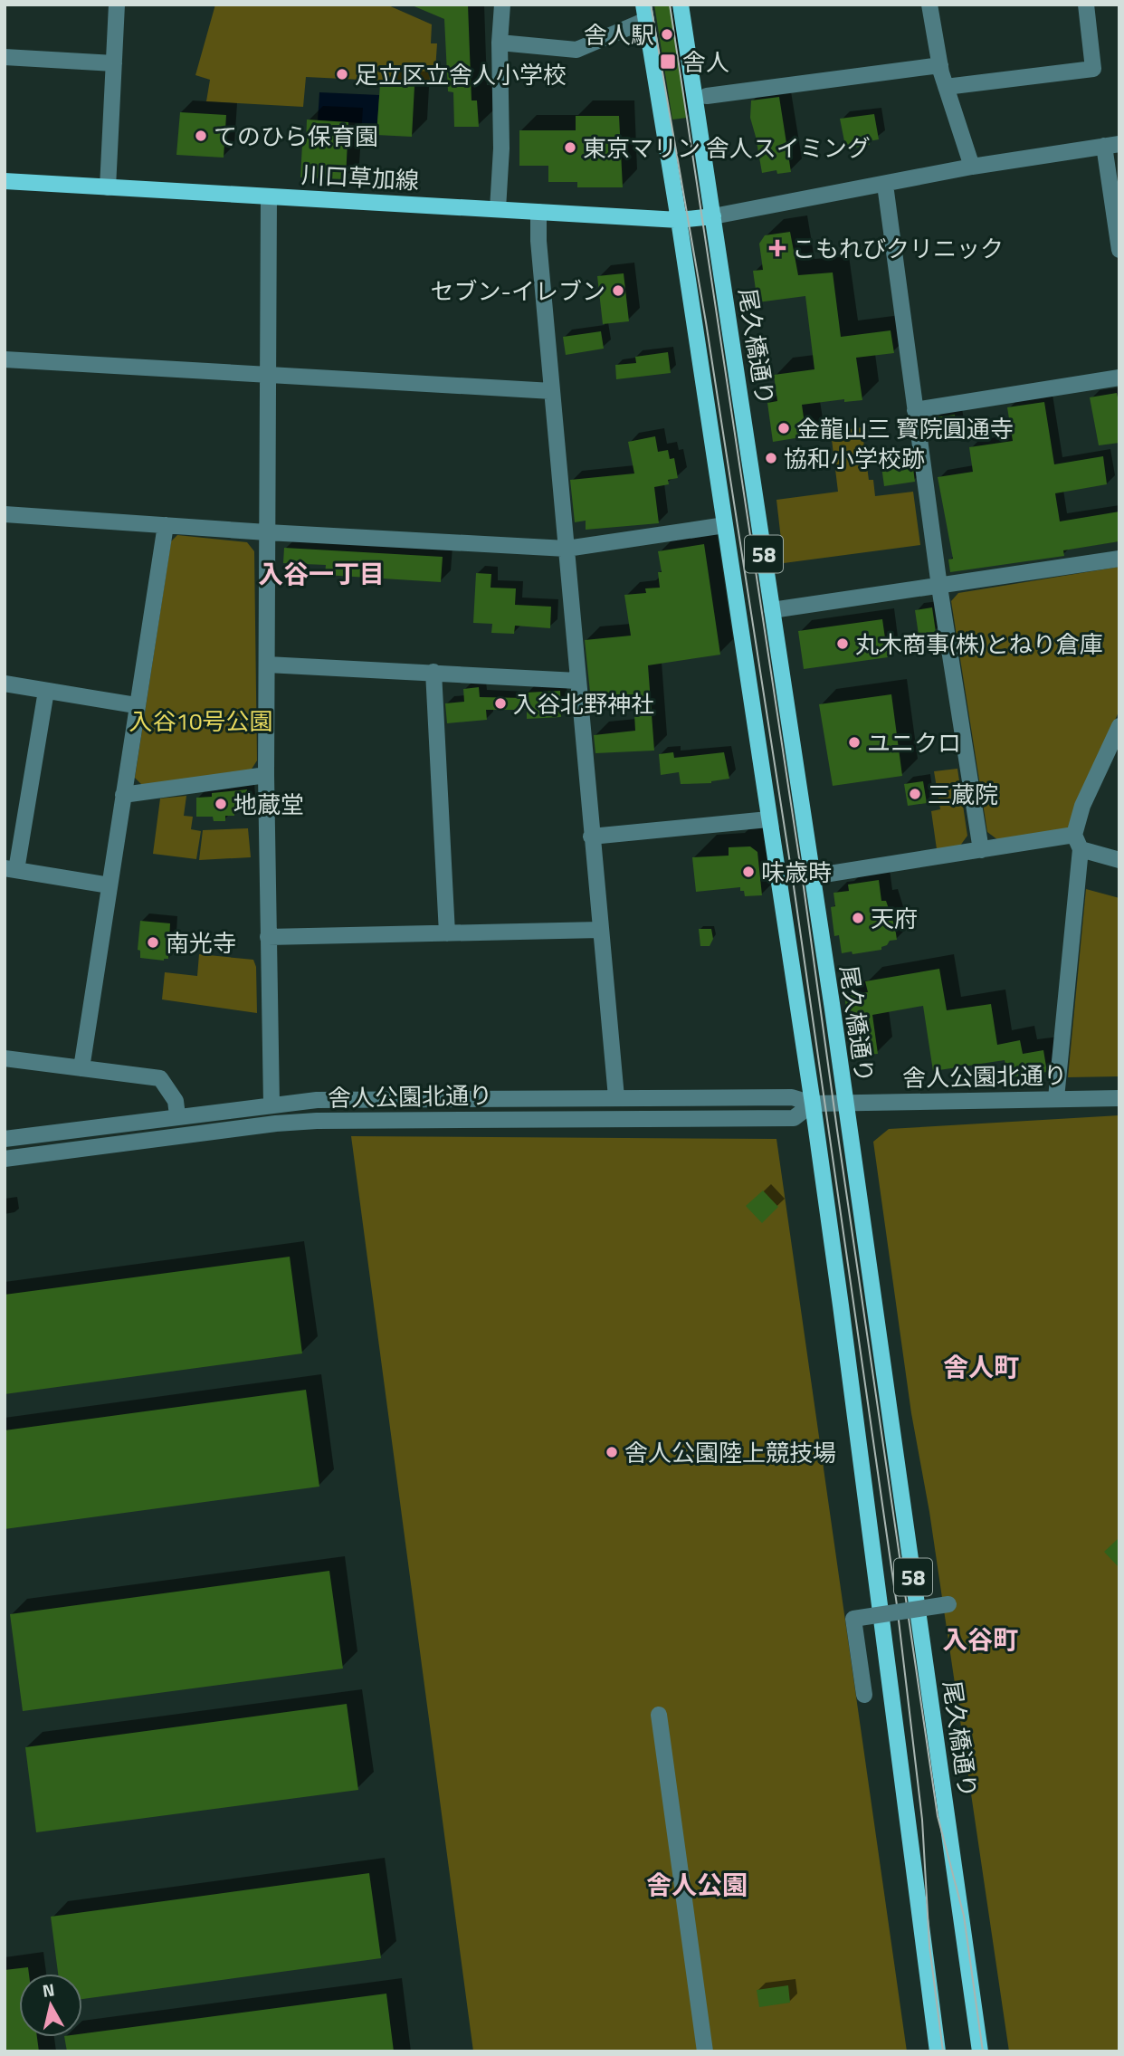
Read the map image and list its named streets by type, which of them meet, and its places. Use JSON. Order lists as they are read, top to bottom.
{
  "streets": {
    "main road": ["川口草加線", "尾久橋通り", "58"],
    "street": ["舎人公園北通り"]
  },
  "crossings": [
    ["川口草加線", "尾久橋通り"],
    ["川口草加線", "58"],
    ["尾久橋通り", "舎人公園北通り"],
    ["58", "舎人公園北通り"]
  ],
  "districts": [
    "入谷一丁目",
    "舎人町",
    "入谷町",
    "舎人公園"
  ],
  "parks": ["入谷10号公園"],
  "places": {
    "other": [
      "舎人駅",
      "足立区立舎人小学校",
      "てのひら保育園",
      "東京マリン 舎人スイミング",
      "セブン-イレブン",
      "金龍山三 寳院圓通寺",
      "協和小学校跡",
      "丸木商事(株)とねり倉庫",
      "入谷北野神社",
      "ユニクロ",
      "三蔵院",
      "地蔵堂",
      "味歳時",
      "天府",
      "南光寺",
      "舎人公園陸上競技場"
    ],
    "transit": ["舎人"],
    "health": ["こもれびクリニック"]
  },
  "north": "top"
}
